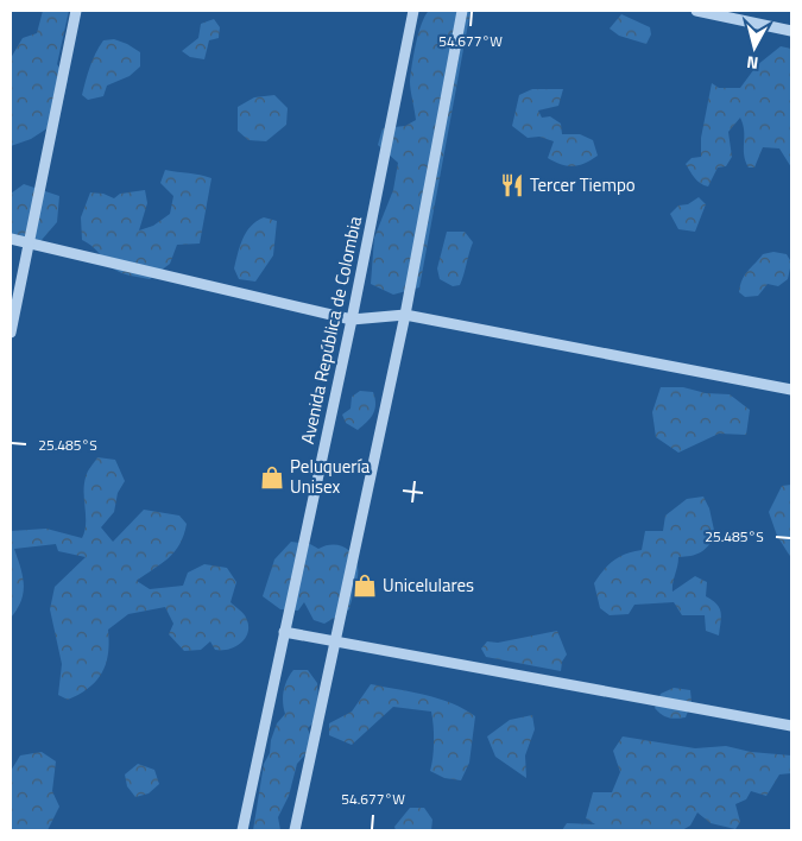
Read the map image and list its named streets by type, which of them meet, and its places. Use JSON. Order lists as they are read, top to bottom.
{
  "streets": {
    "street": ["Avenida República de Colombia"]
  },
  "places": {
    "restaurant": ["Tercer Tiempo"],
    "shop": ["Peluquería Unisex", "Unicelulares"]
  },
  "north": "bottom",
  "coordinates": ["54.677°W", "25.485°S"]
}
